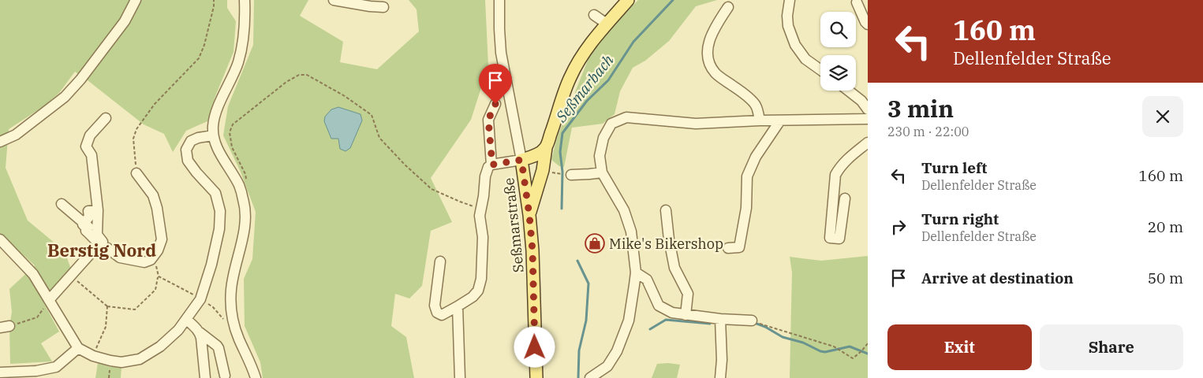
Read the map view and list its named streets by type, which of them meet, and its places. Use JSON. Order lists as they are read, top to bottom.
{
  "streets": {
    "main road": ["Seßmarstraße"]
  },
  "districts": ["Berstig Nord"],
  "water": ["Seßmarbach"],
  "places": {
    "shop": ["Mike's Bikershop"]
  },
  "page": {
    "turn": ["160 m", "Dellenfelder Straße"],
    "heading": ["3 min", "230 m · 22:00"],
    "list": [
      {
        "name": "Turn left",
        "note": "Dellenfelder Straße",
        "value": "160 m"
      },
      {
        "name": "Turn right",
        "note": "Dellenfelder Straße",
        "value": "20 m"
      },
      {
        "name": "Arrive at destination",
        "value": "50 m"
      }
    ],
    "buttons": ["Exit", "Share"]
  }
}
